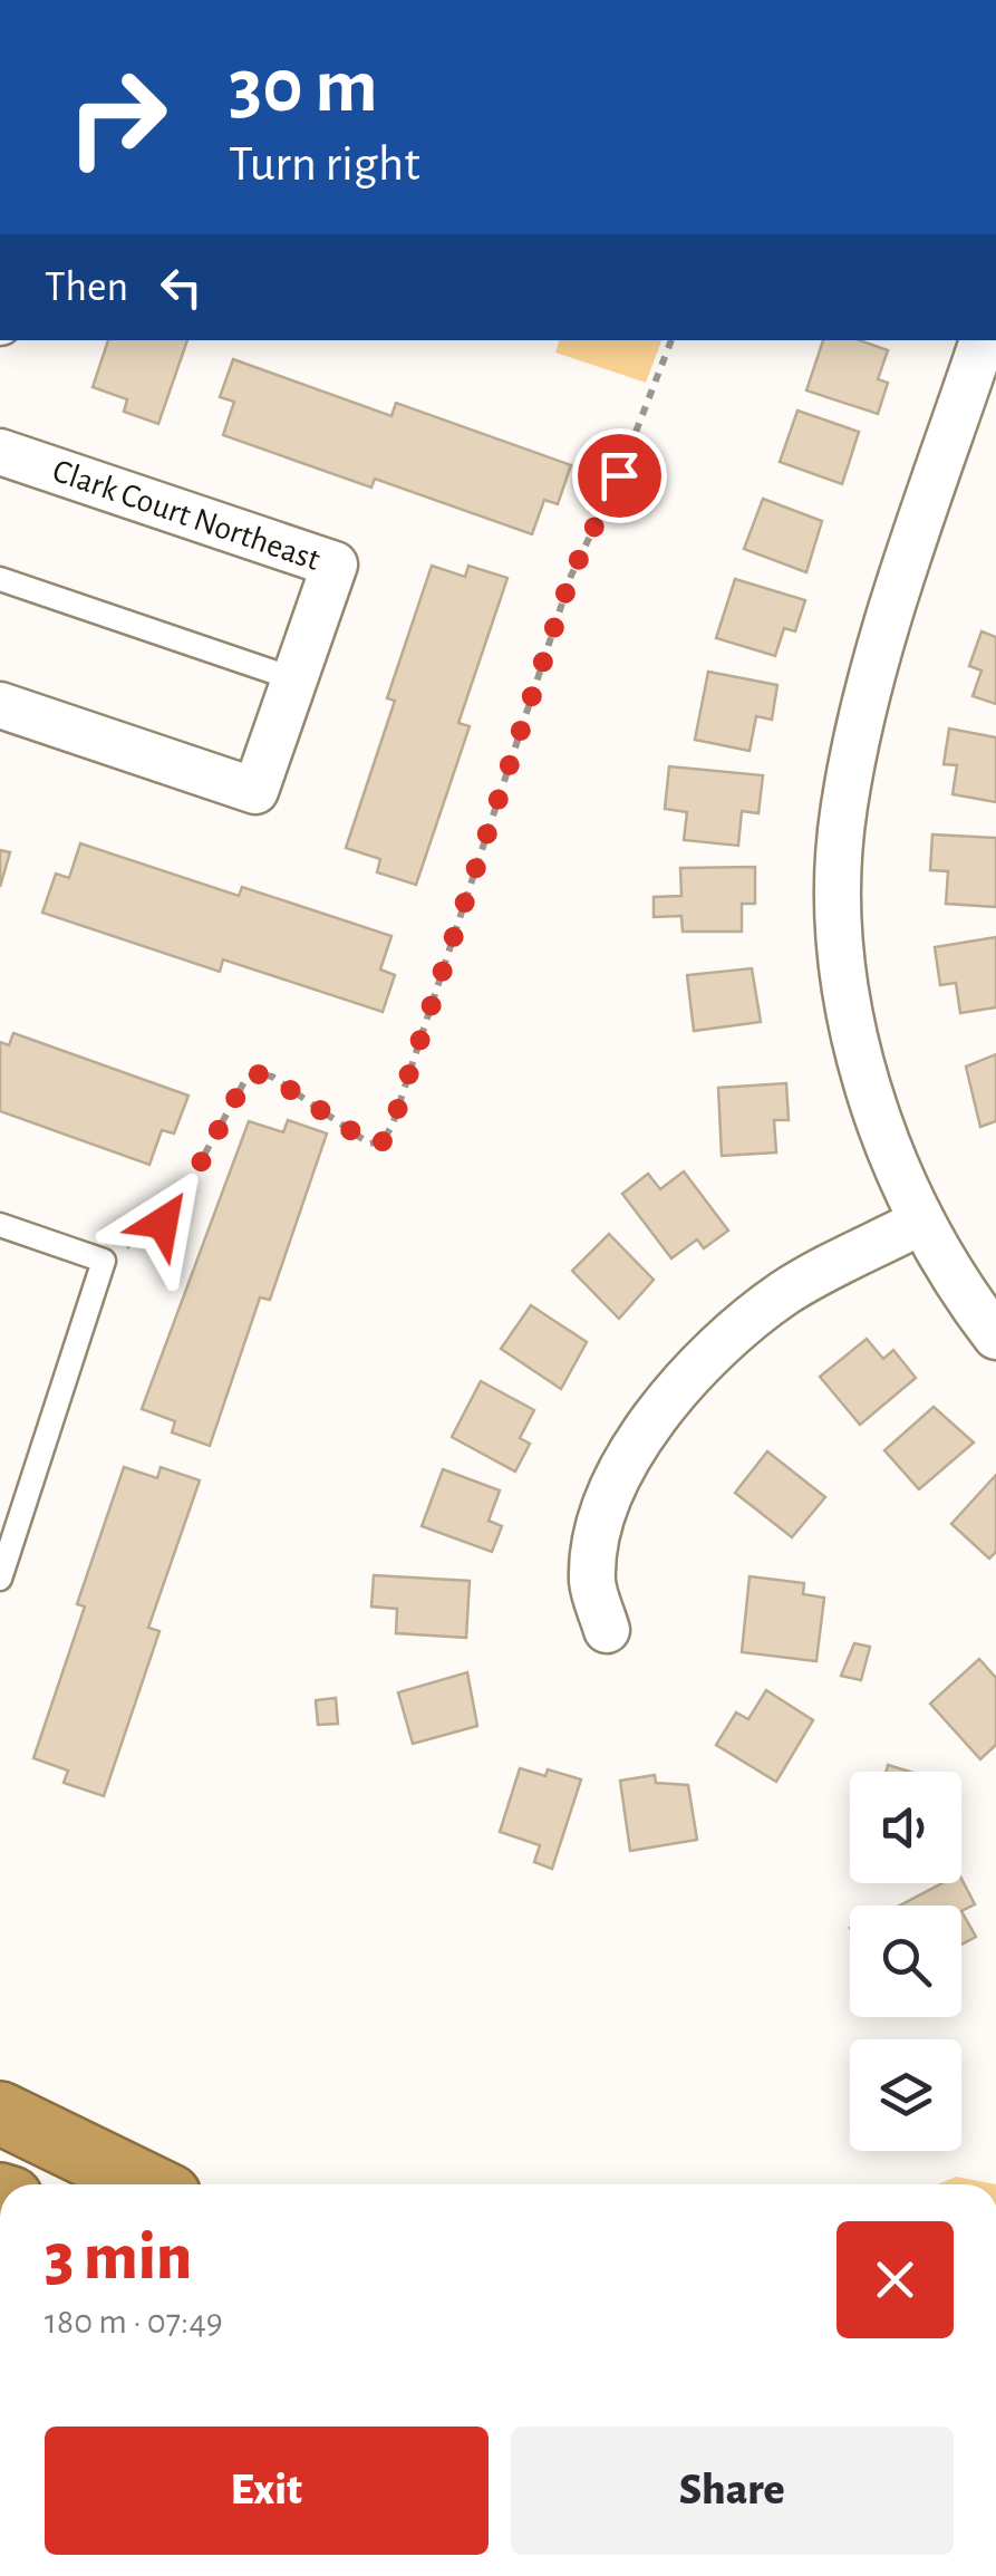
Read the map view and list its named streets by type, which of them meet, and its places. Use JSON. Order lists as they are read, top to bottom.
{
  "streets": {
    "street": ["Clark Court Northeast"]
  },
  "page": {
    "turn": ["30 m", "Turn right"],
    "then": "Then",
    "heading": ["3 min", "180 m · 07:49"],
    "buttons": ["Exit", "Share"]
  }
}
